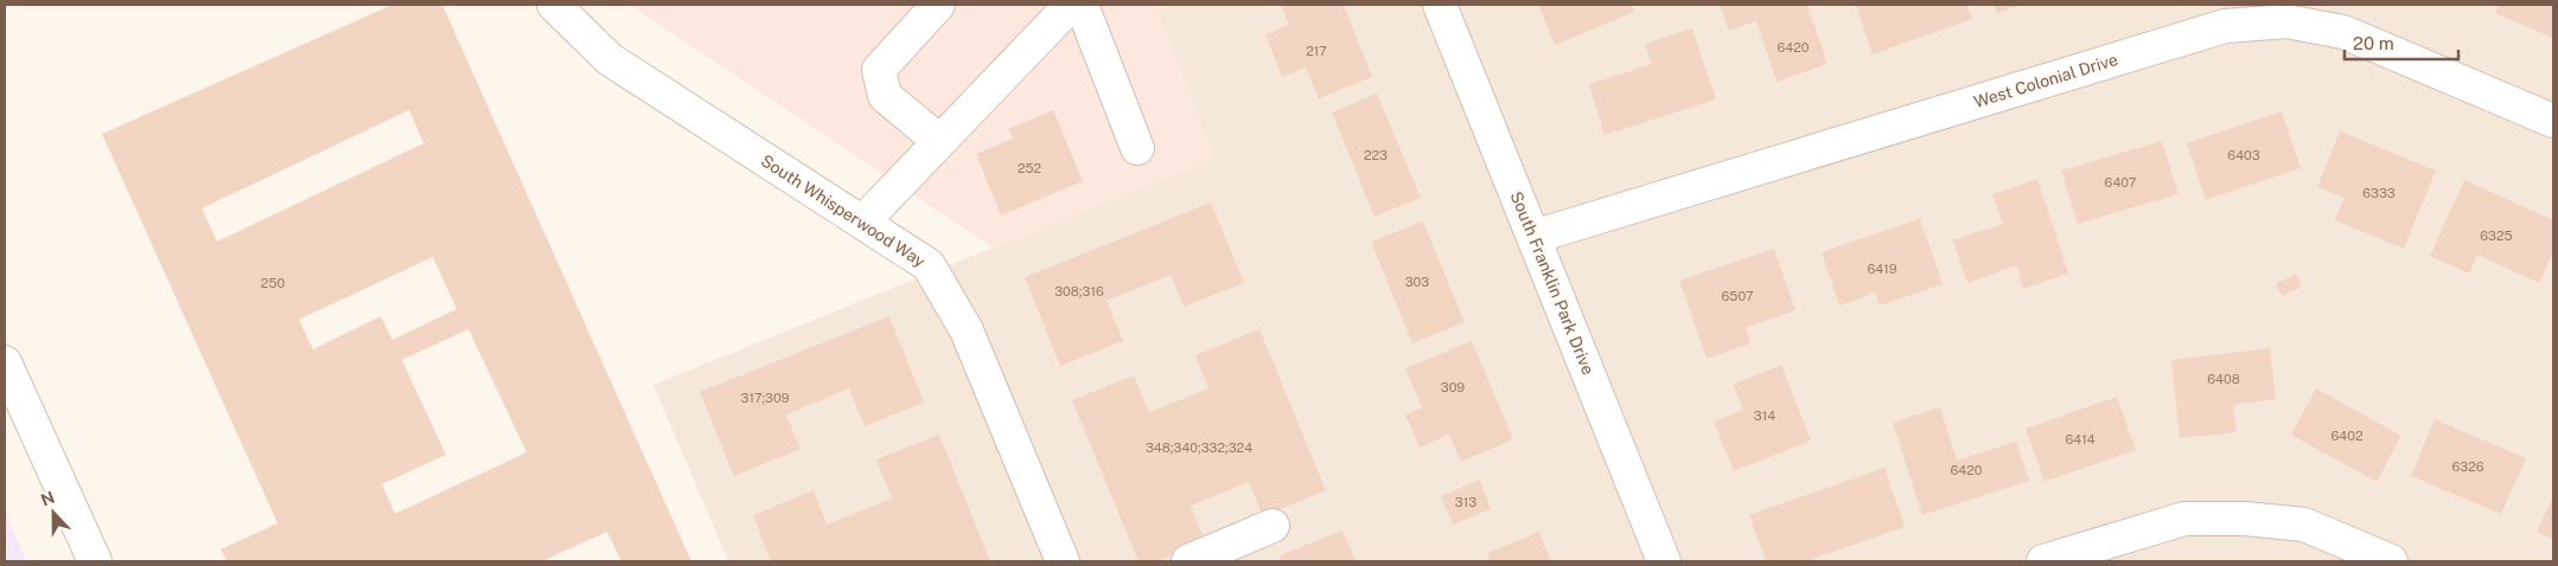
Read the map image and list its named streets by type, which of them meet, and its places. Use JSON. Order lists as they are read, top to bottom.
{
  "streets": {
    "street": ["West Colonial Drive", "South Whisperwood Way", "South Franklin Park Drive"]
  },
  "crossings": [
    ["West Colonial Drive", "South Franklin Park Drive"]
  ],
  "house_numbers": [
    "6420",
    "217",
    "223",
    "6403",
    "252",
    "6407",
    "6333",
    "6325",
    "6419",
    "303",
    "250",
    "308;316",
    "6507",
    "6408",
    "309",
    "317;309",
    "314",
    "6402",
    "6414",
    "348;340;332;324",
    "6326",
    "6420",
    "313"
  ],
  "scale_bar": "20 m",
  "north": "top"
}
